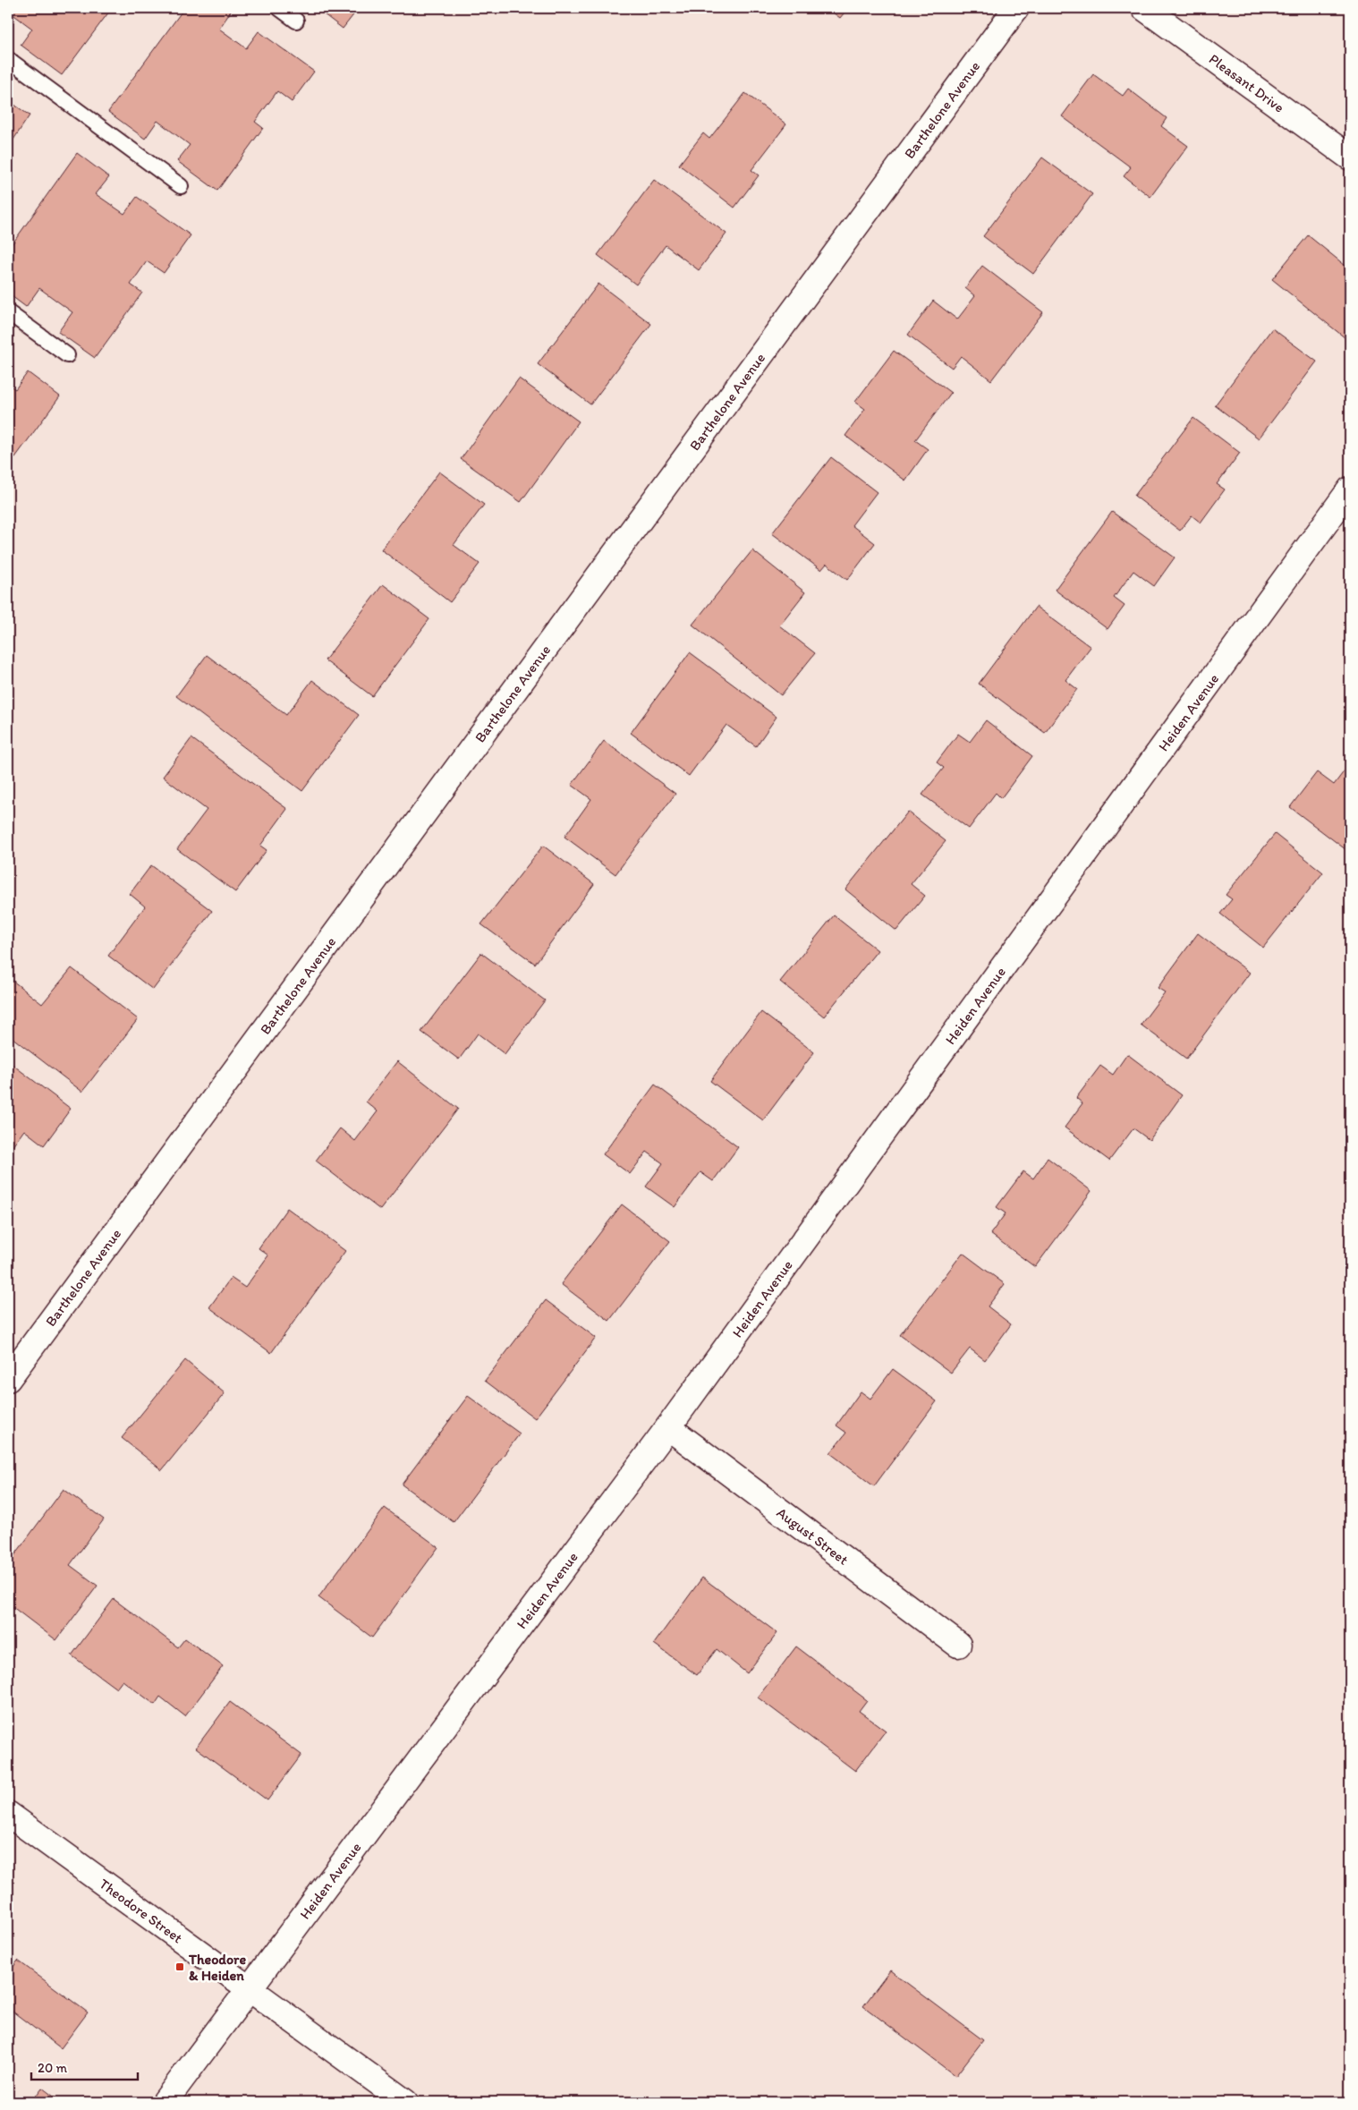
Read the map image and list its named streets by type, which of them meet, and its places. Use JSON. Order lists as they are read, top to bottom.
{
  "streets": {
    "street": [
      "Pleasant Drive",
      "Barthelone Avenue",
      "Heiden Avenue",
      "August Street",
      "Theodore Street"
    ]
  },
  "crossings": [
    ["Heiden Avenue", "August Street"],
    ["Heiden Avenue", "Theodore Street"]
  ],
  "places": {
    "transit": ["Theodore & Heiden"]
  },
  "scale_bar": "20 m"
}
